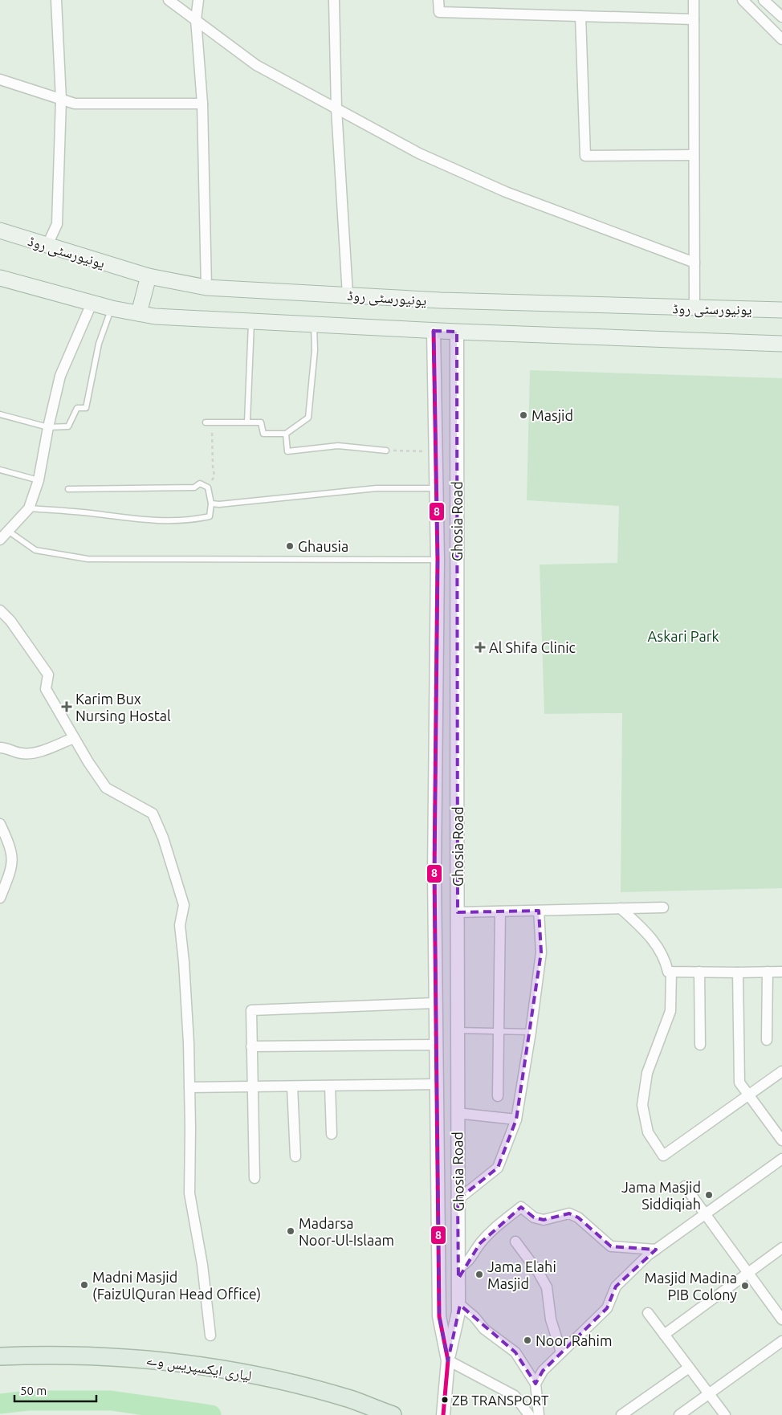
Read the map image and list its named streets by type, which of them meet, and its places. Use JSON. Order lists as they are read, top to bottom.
{
  "streets": {
    "highway": ["لیاری ایکسپریس وے"],
    "main road": ["یونیورسٹی روڈ", "Ghosia Road"]
  },
  "parks": ["Askari Park"],
  "places": {
    "other": [
      "Masjid",
      "Ghausia",
      "Jama Masjid Siddiqiah",
      "Madarsa Noor-Ul-Islaam",
      "Jama Elahi Masjid",
      "Madni Masjid (FaizUlQuran Head Office)",
      "Masjid Madina PIB Colony",
      "Noor Rahim",
      "ZB TRANSPORT"
    ],
    "health": ["Al Shifa Clinic", "Karim Bux Nursing Hostal"]
  },
  "lines": ["transit line 8"],
  "scale_bar": "50 m"
}
